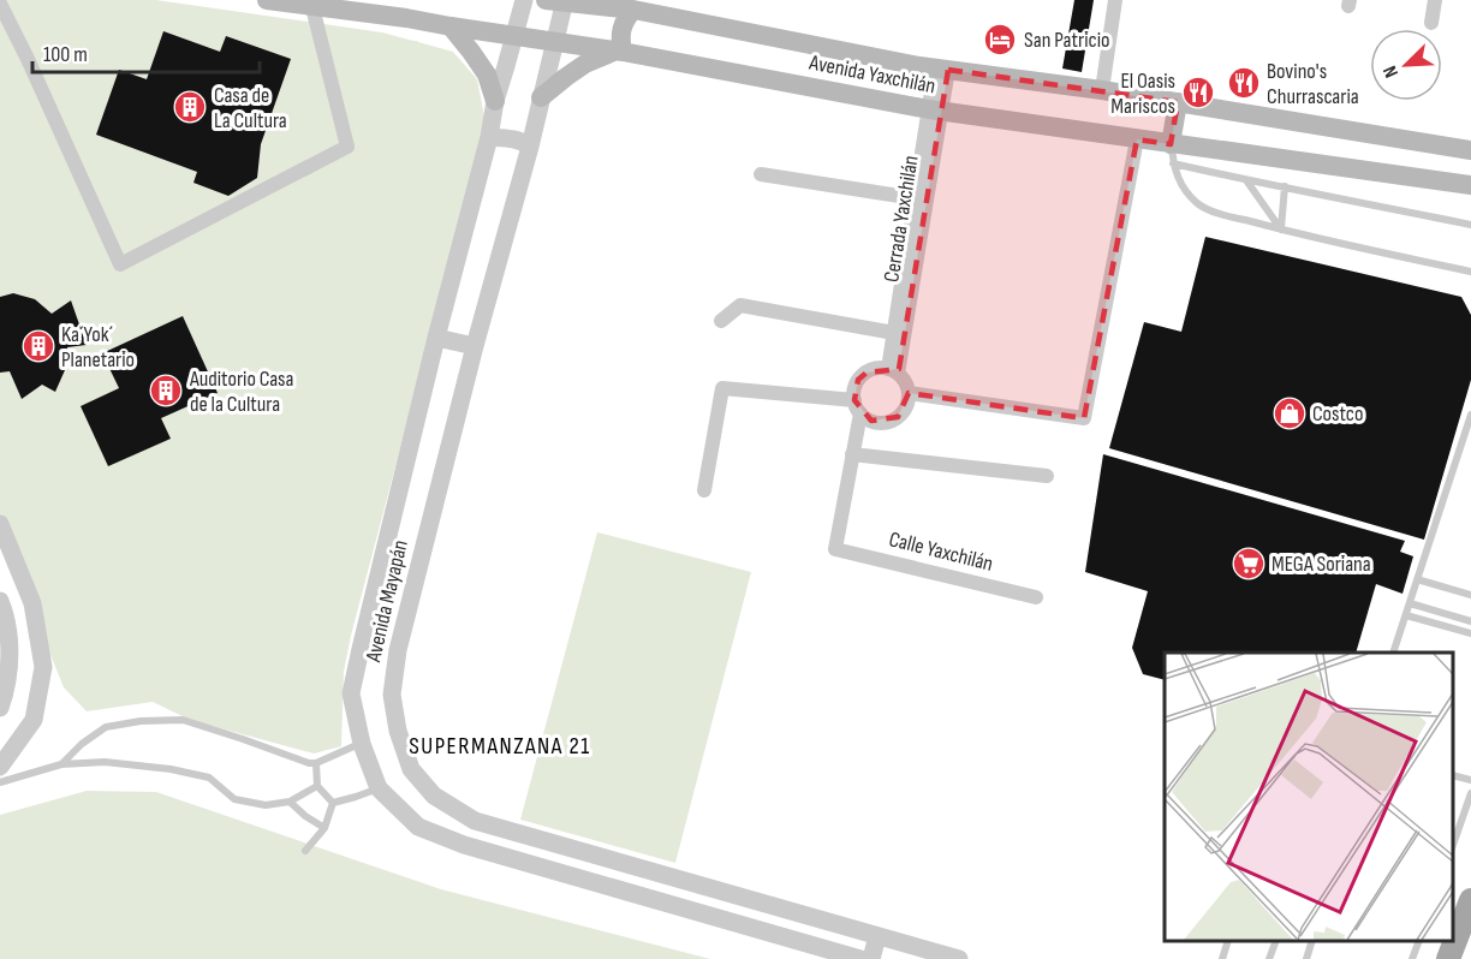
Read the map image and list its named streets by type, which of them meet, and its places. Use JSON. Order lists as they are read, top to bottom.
{
  "streets": {
    "main road": ["Avenida Yaxchilán"],
    "street": ["Cerrada Yaxchilán", "Calle Yaxchilán", "Avenida Mayapán"]
  },
  "crossings": [
    ["Avenida Yaxchilán", "Cerrada Yaxchilán"],
    ["Avenida Yaxchilán", "Avenida Mayapán"]
  ],
  "districts": ["SUPERMANZANA 21"],
  "places": {
    "hotel": ["San Patricio"],
    "restaurant": ["Bovino's Churrascaria", "El Oasis Mariscos"],
    "building": ["Casa de La Cultura", "Ka´Yok´ Planetario", "Auditorio Casa de la Cultura"],
    "shop": ["Costco"],
    "supermarket": ["MEGA Soriana"]
  },
  "scale_bar": "100 m",
  "north": "bottom left"
}
